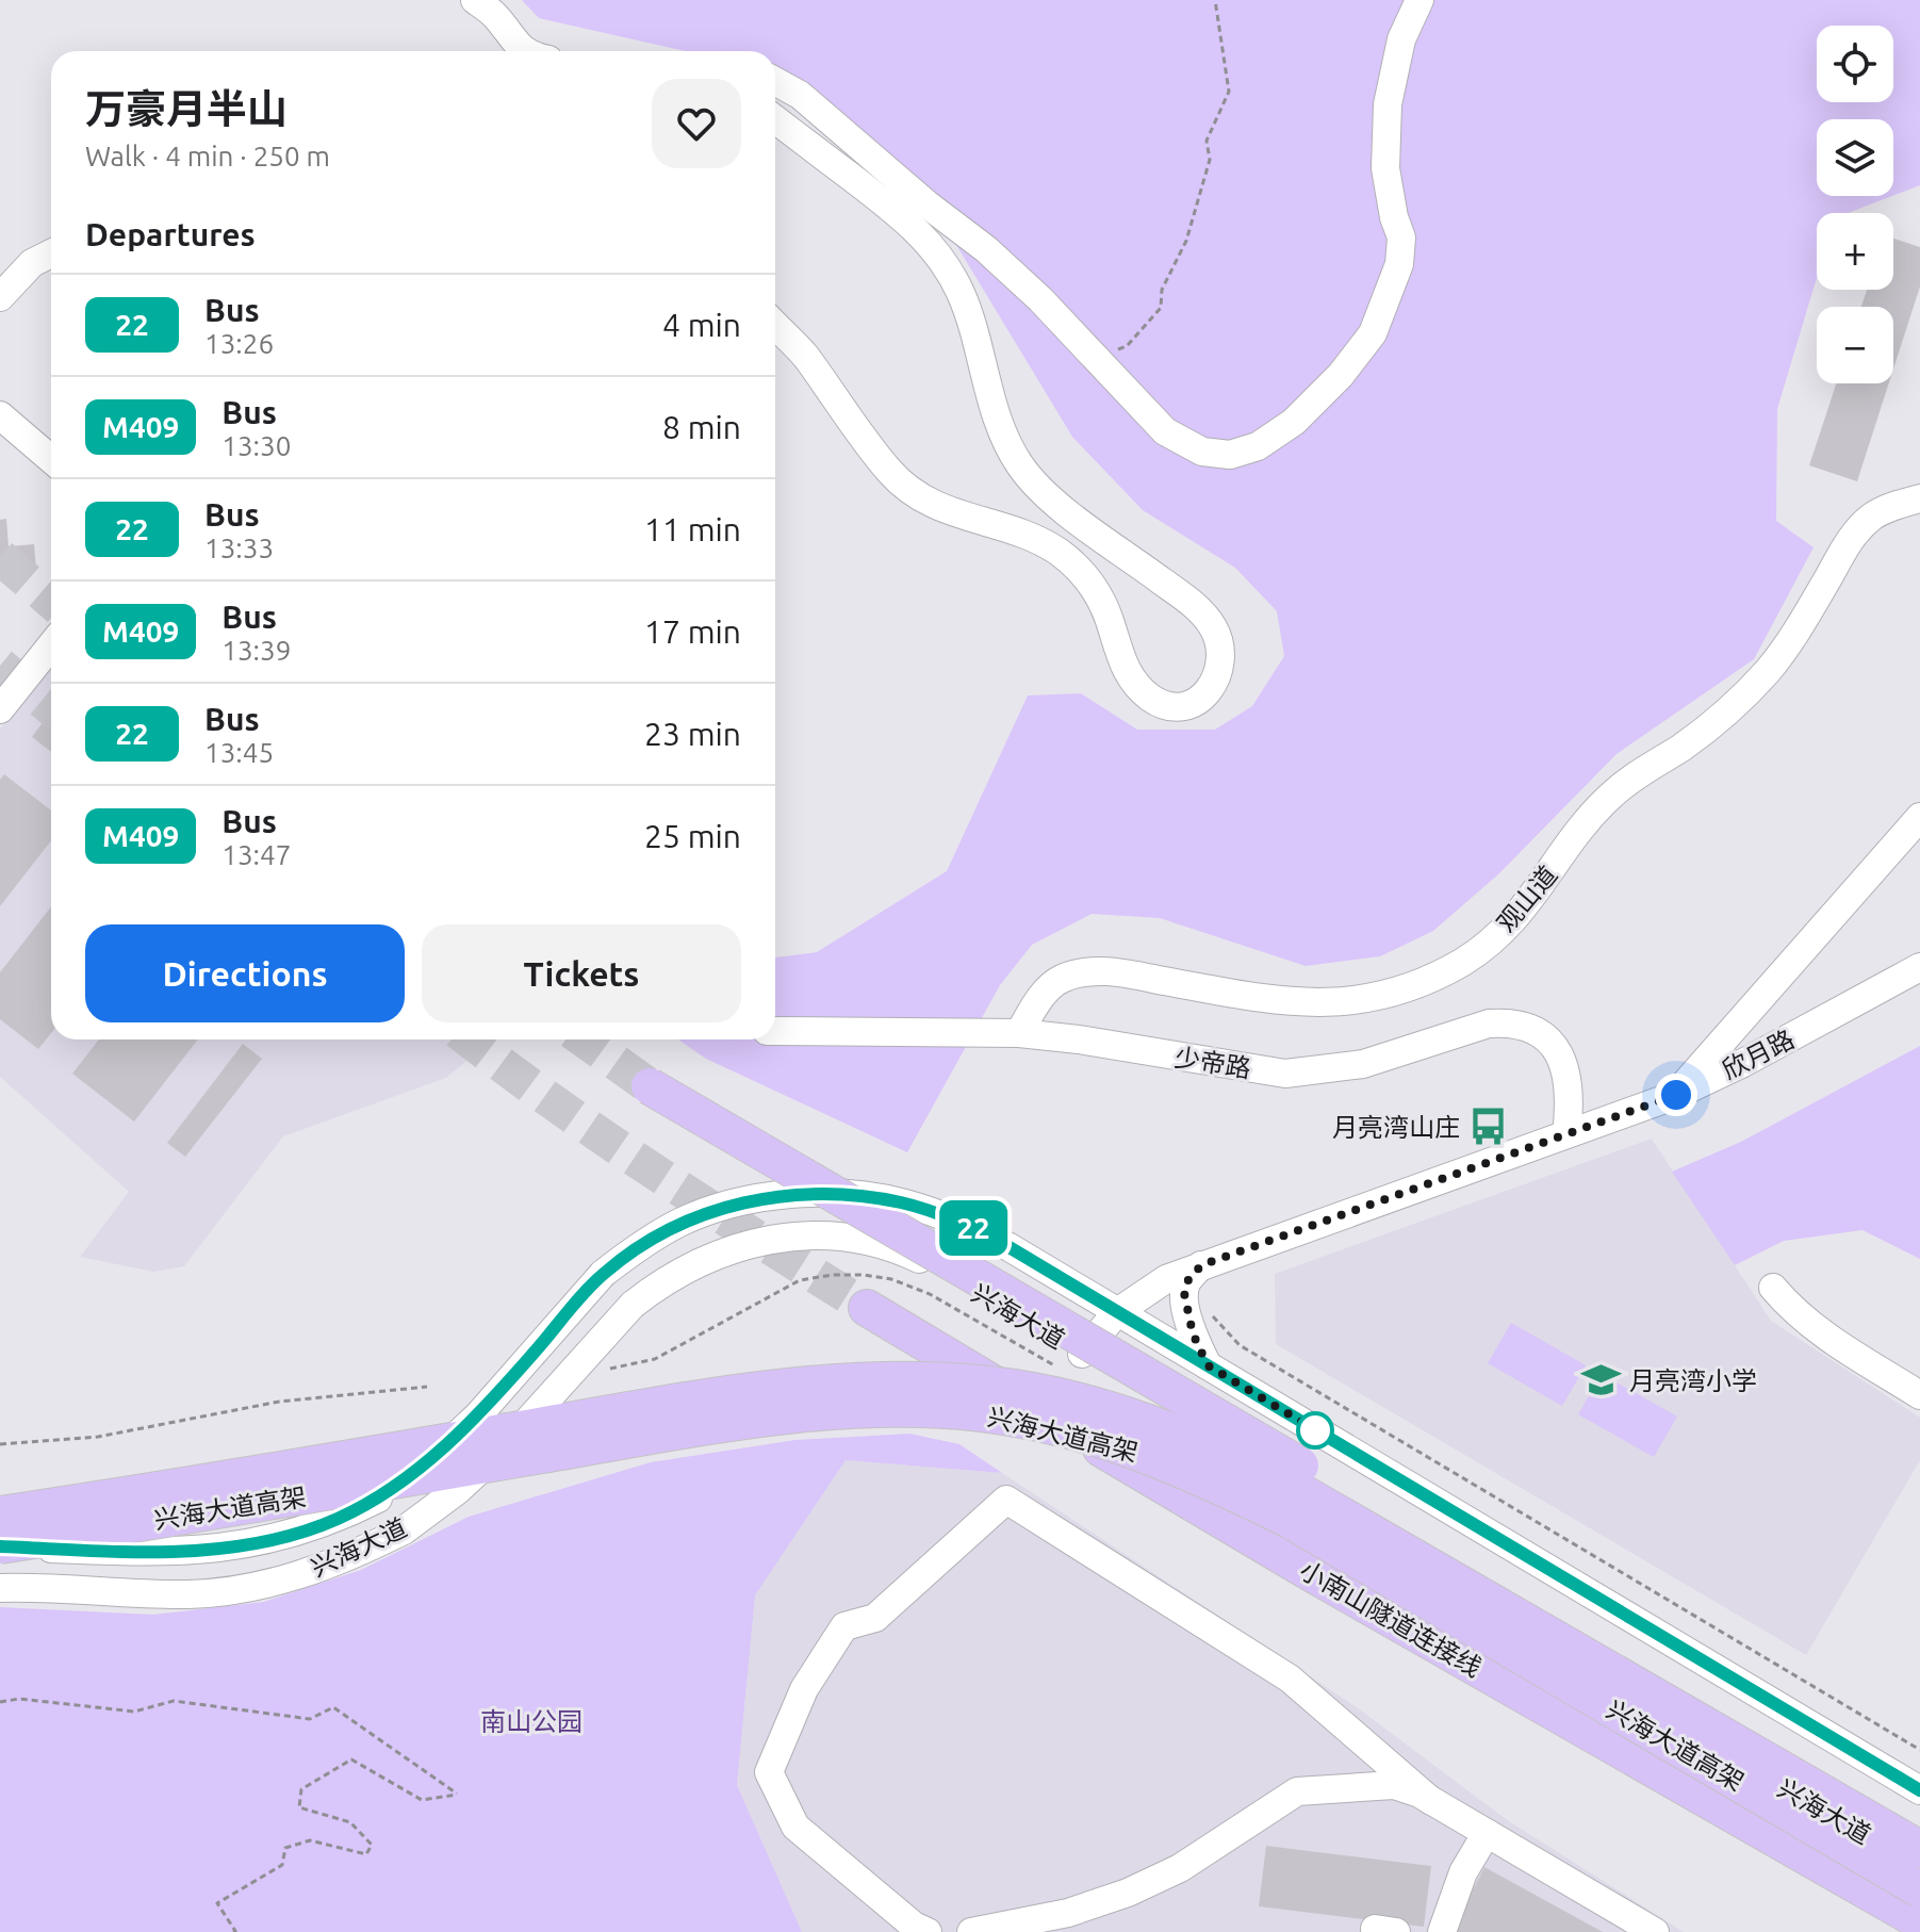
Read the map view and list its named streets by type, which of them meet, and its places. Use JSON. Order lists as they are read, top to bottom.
{
  "streets": {
    "main road": ["兴海大道高架", "小南山隧道连接线"],
    "street": [
      "观山道",
      "欣月路",
      "少帝路",
      "兴海大道"
    ]
  },
  "crossings": [
    ["观山道", "少帝路"],
    ["欣月路", "少帝路"],
    ["欣月路", "兴海大道"],
    ["兴海大道", "兴海大道高架"]
  ],
  "parks": ["南山公园"],
  "places": {
    "bus stop": ["月亮湾山庄"],
    "school or university": ["月亮湾小学"]
  },
  "lines": ["bus line 22"],
  "page": {
    "on_map": "22",
    "map_buttons": ["+", "−"],
    "heading": [
      ["万豪月半山", "Walk · 4 min · 250 m"],
      "Departures"
    ],
    "list": [
      {
        "mark": "22",
        "name": "Bus",
        "note": "13:26",
        "value": "4 min"
      },
      {
        "mark": "M409",
        "name": "Bus",
        "note": "13:30",
        "value": "8 min"
      },
      {
        "mark": "22",
        "name": "Bus",
        "note": "13:33",
        "value": "11 min"
      },
      {
        "mark": "M409",
        "name": "Bus",
        "note": "13:39",
        "value": "17 min"
      },
      {
        "mark": "22",
        "name": "Bus",
        "note": "13:45",
        "value": "23 min"
      },
      {
        "mark": "M409",
        "name": "Bus",
        "note": "13:47",
        "value": "25 min"
      }
    ],
    "buttons": ["Directions", "Tickets"]
  }
}
